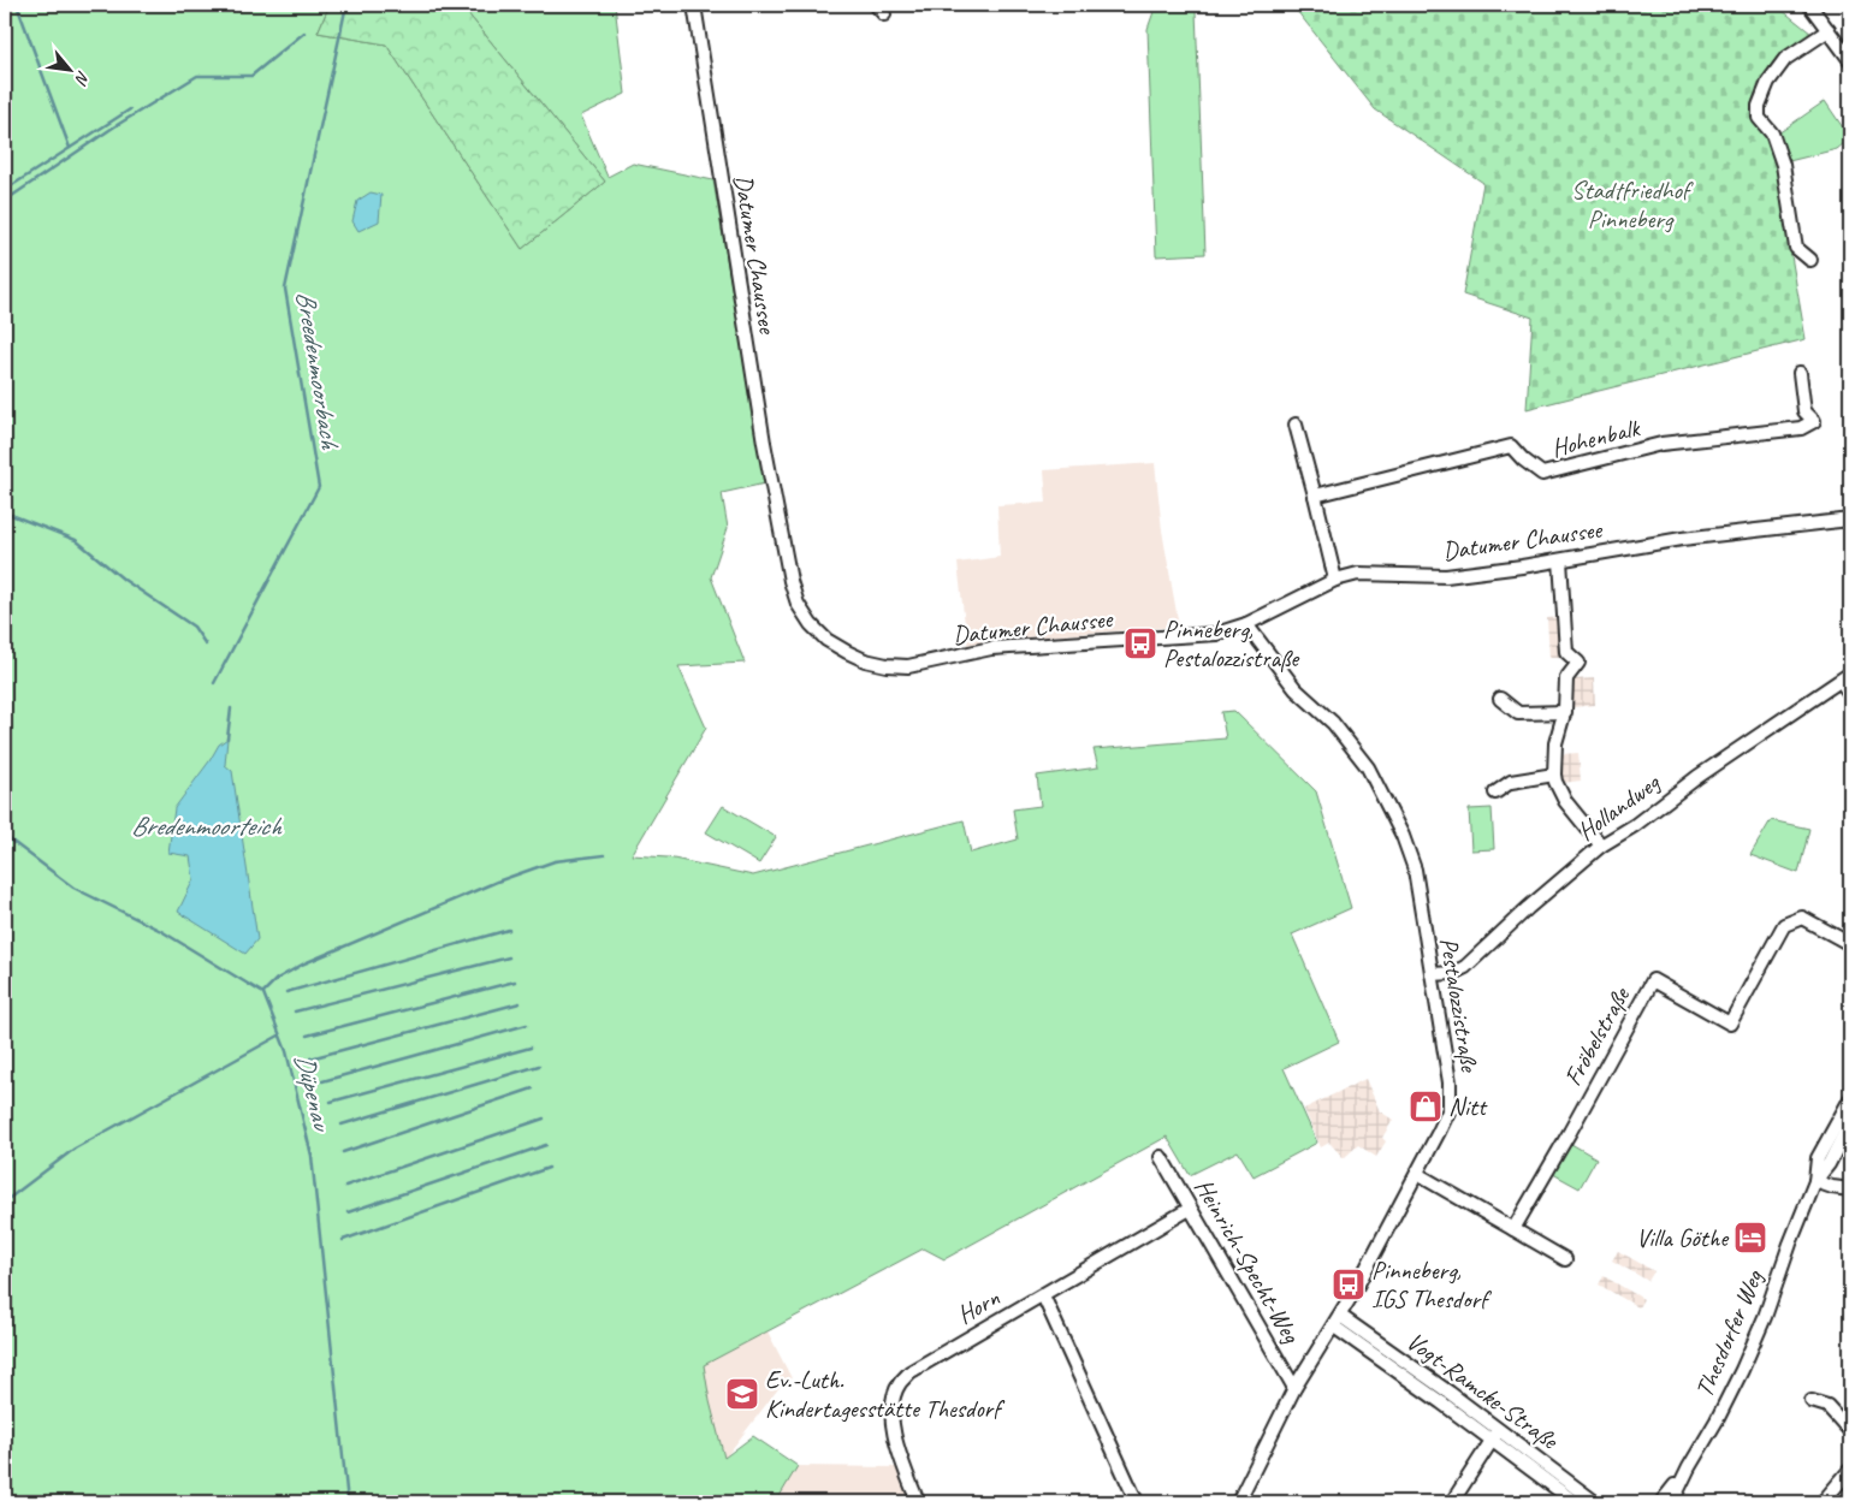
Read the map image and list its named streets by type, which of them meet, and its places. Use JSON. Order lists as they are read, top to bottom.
{
  "streets": {
    "street": [
      "Datumer Chaussee",
      "Hohenbalk",
      "Hollandweg",
      "Pestalozzistraße",
      "Fröbelstraße",
      "Heinrich-Specht-Weg",
      "Horn",
      "Thesdorfer Weg",
      "Vogt-Ramcke-Straße"
    ]
  },
  "crossings": [
    ["Datumer Chaussee", "Pestalozzistraße"],
    ["Hollandweg", "Pestalozzistraße"],
    ["Pestalozzistraße", "Heinrich-Specht-Weg"],
    ["Pestalozzistraße", "Vogt-Ramcke-Straße"],
    ["Heinrich-Specht-Weg", "Horn"]
  ],
  "water": ["Breedenmoorbach", "Bredenmoorteich", "Düpenau"],
  "parks": ["Stadtfriedhof Pinneberg"],
  "places": {
    "bus stop": ["Pinneberg, Pestalozzistraße", "Pinneberg, IGS Thesdorf"],
    "shop": ["Nitt"],
    "hotel": ["Villa Göthe"],
    "school or university": ["Ev.-Luth. Kindertagesstätte Thesdorf"]
  },
  "north": "bottom right"
}
